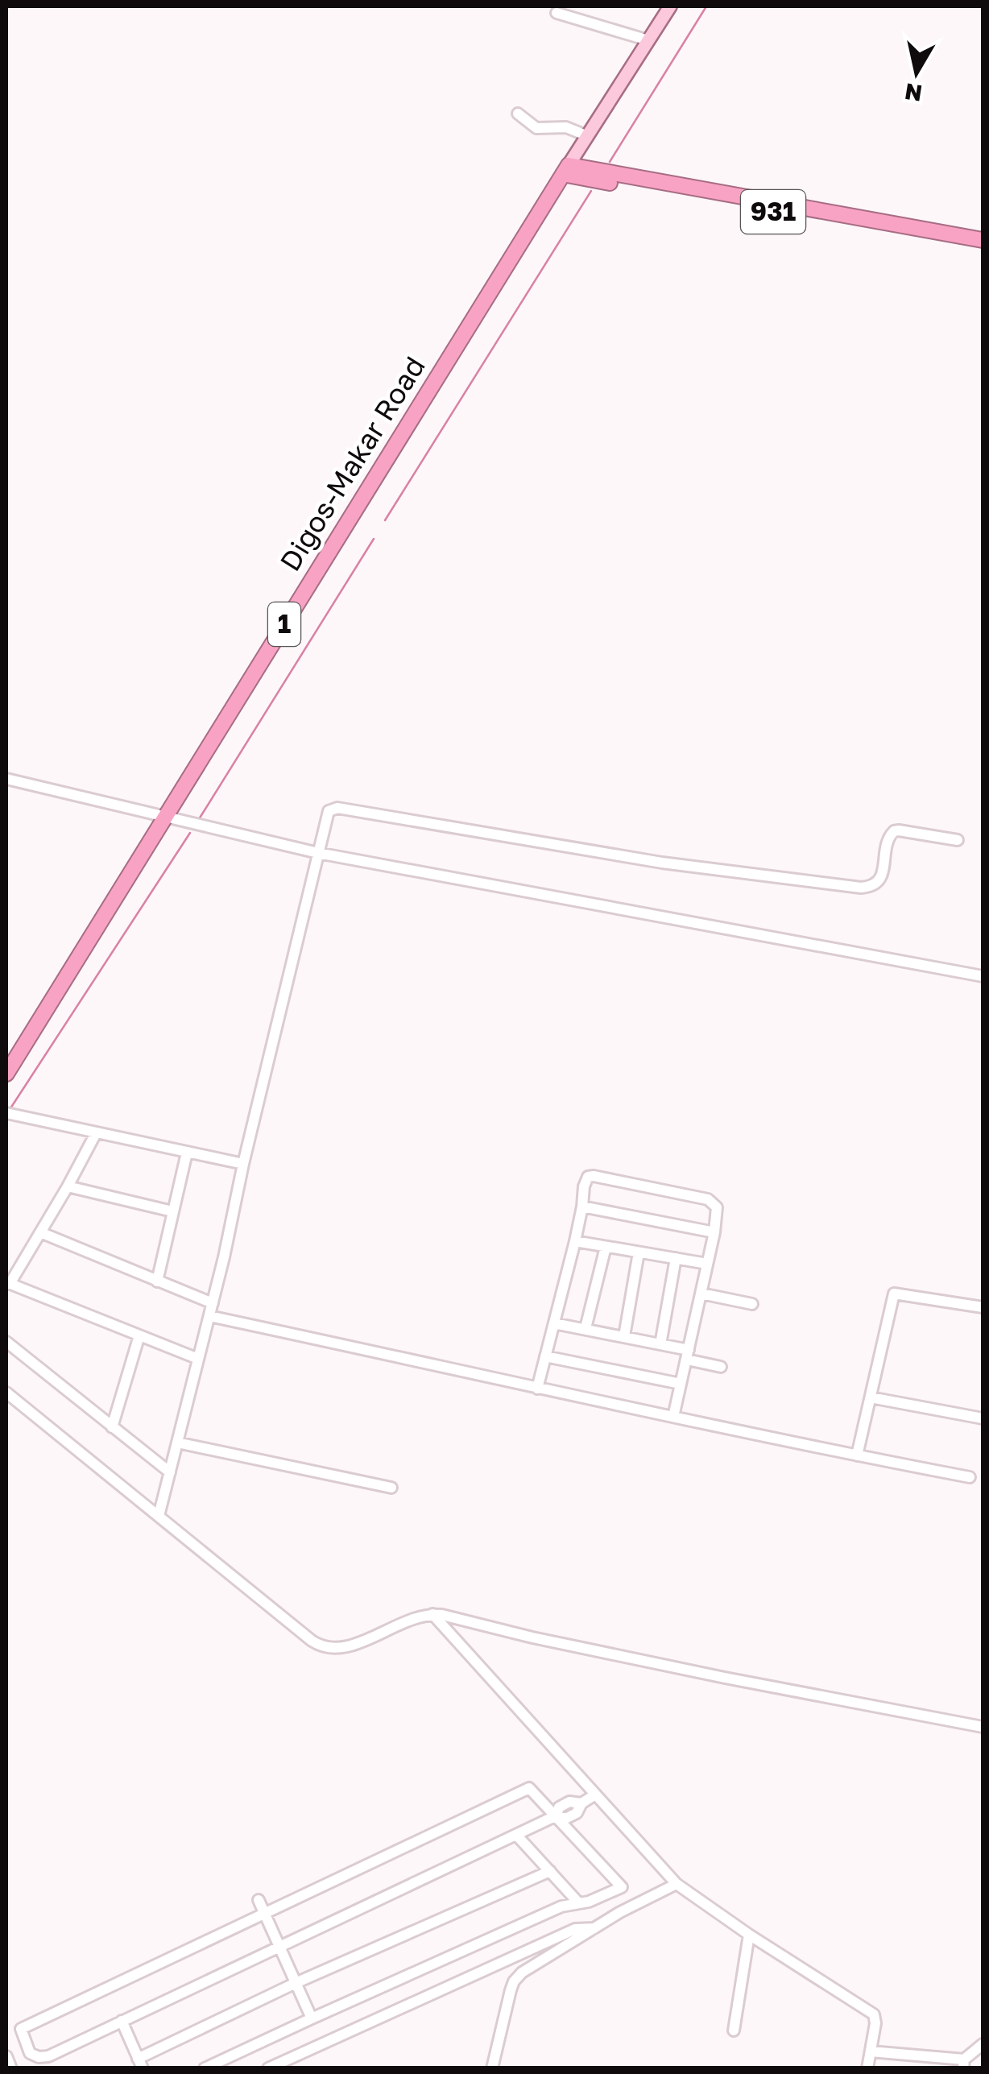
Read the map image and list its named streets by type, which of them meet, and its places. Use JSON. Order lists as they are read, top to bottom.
{
  "streets": {
    "highway": ["931", "Digos-Makar Road", "1"]
  },
  "crossings": [
    ["931", "Digos-Makar Road"]
  ],
  "north": "bottom"
}
